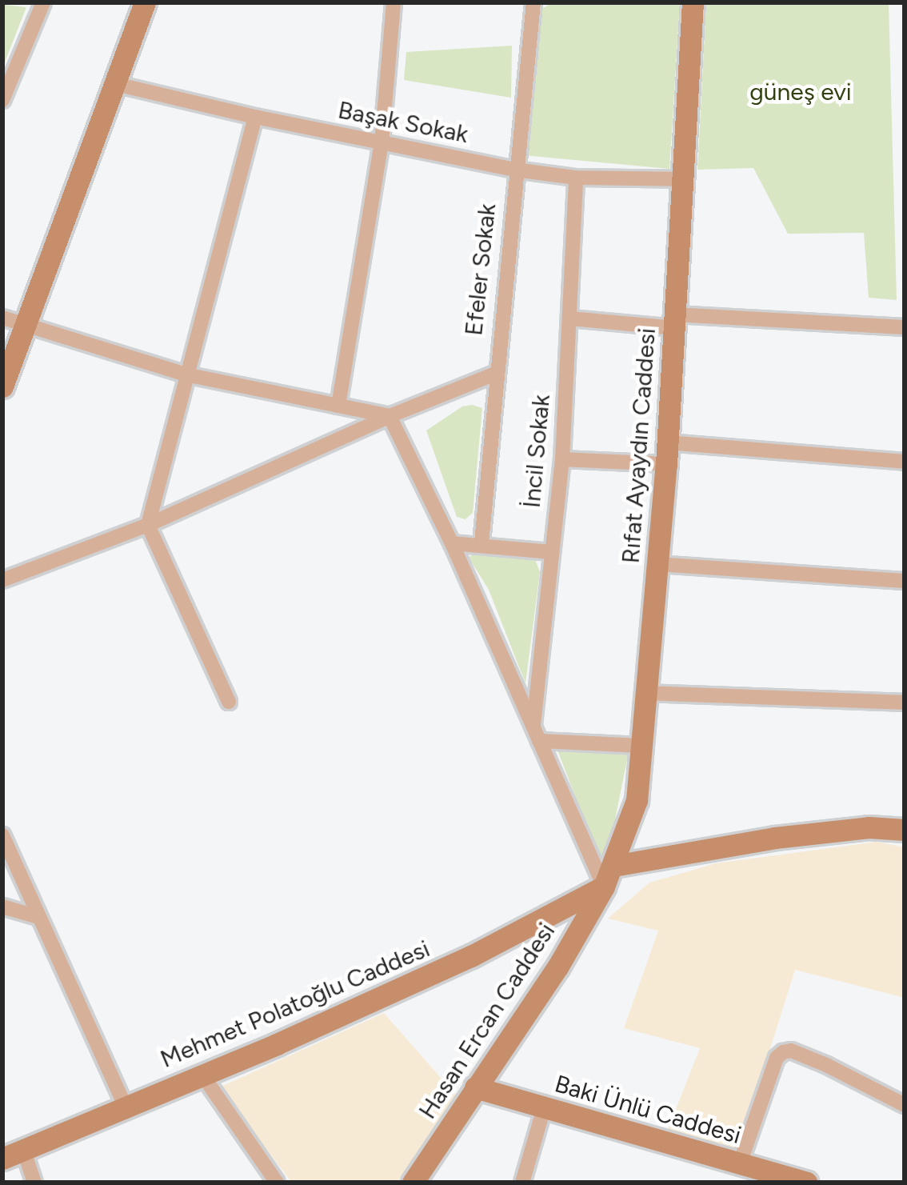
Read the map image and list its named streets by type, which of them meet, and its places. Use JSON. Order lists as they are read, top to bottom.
{
  "streets": {
    "street": [
      "Başak Sokak",
      "Efeler Sokak",
      "Rıfat Ayaydın Caddesi",
      "İncil Sokak",
      "Mehmet Polatoğlu Caddesi",
      "Hasan Ercan Caddesi",
      "Baki Ünlü Caddesi"
    ]
  },
  "crossings": [
    ["Başak Sokak", "Efeler Sokak"],
    ["Başak Sokak", "Rıfat Ayaydın Caddesi"],
    ["Başak Sokak", "İncil Sokak"],
    ["Rıfat Ayaydın Caddesi", "Mehmet Polatoğlu Caddesi"],
    ["Rıfat Ayaydın Caddesi", "Hasan Ercan Caddesi"],
    ["Mehmet Polatoğlu Caddesi", "Hasan Ercan Caddesi"],
    ["Hasan Ercan Caddesi", "Baki Ünlü Caddesi"]
  ],
  "parks": ["güneş evi"]
}
